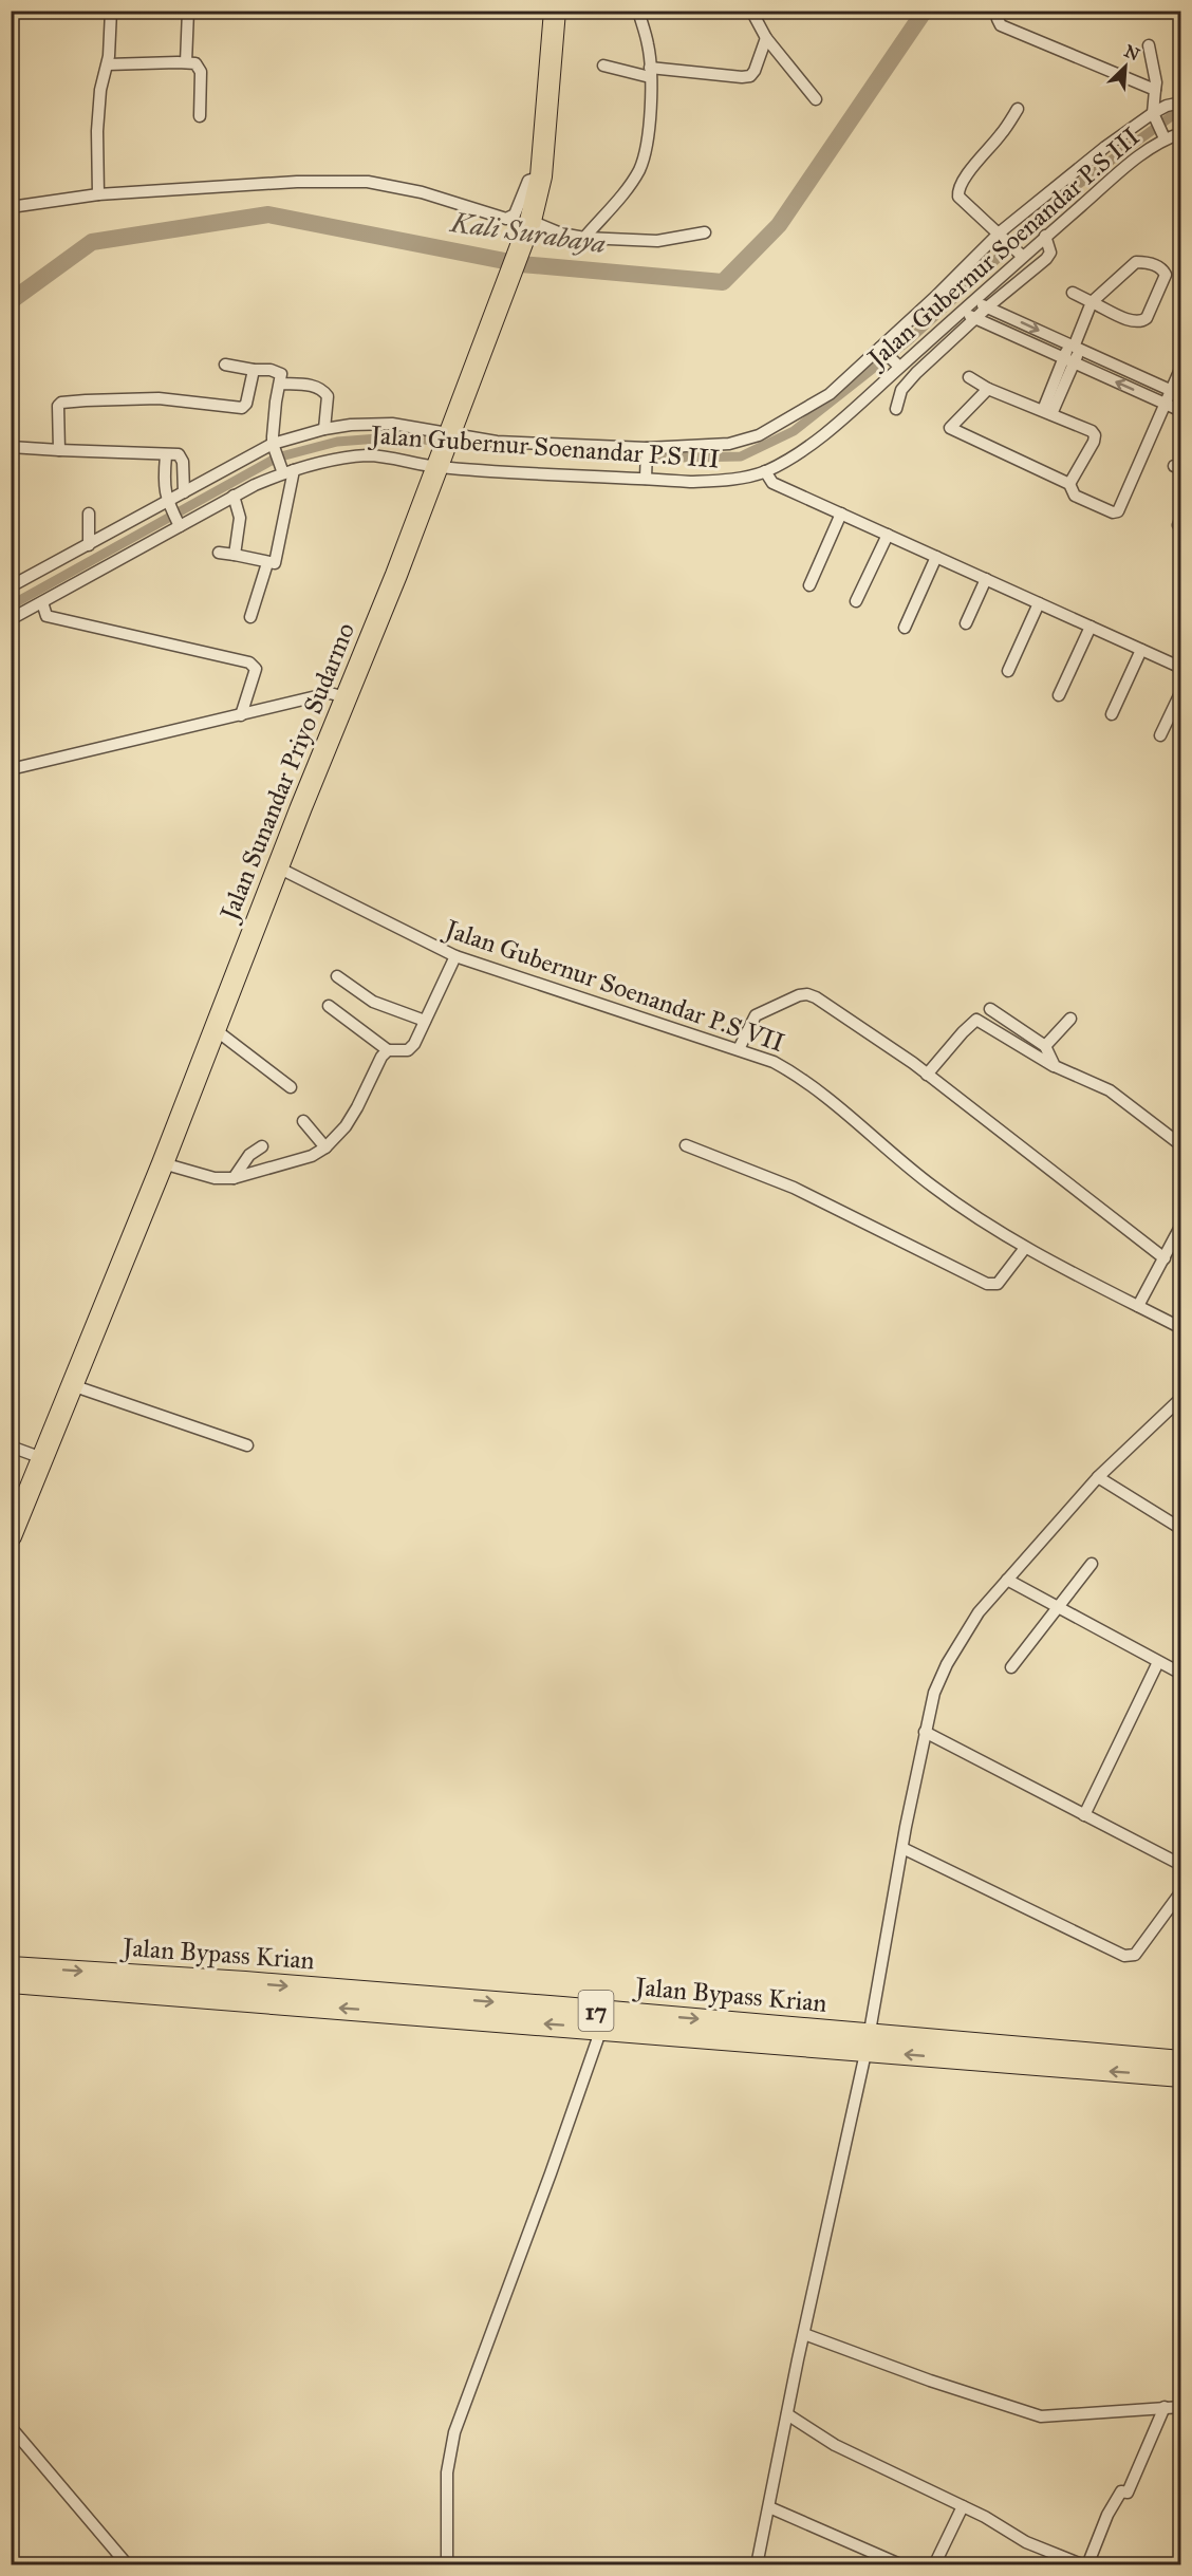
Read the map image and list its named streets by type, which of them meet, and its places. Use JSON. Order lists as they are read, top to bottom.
{
  "streets": {
    "highway": ["Jalan Sunandar Priyo Sudarmo", "Jalan Bypass Krian", "17"],
    "street": ["Jalan Gubernur Soenandar P.S III", "Jalan Gubernur Soenandar P.S VII"]
  },
  "crossings": [
    ["Jalan Gubernur Soenandar P.S III", "Jalan Sunandar Priyo Sudarmo"],
    ["Jalan Sunandar Priyo Sudarmo", "Jalan Gubernur Soenandar P.S VII"]
  ],
  "water": ["Kali Surabaya"],
  "north": "top right"
}
